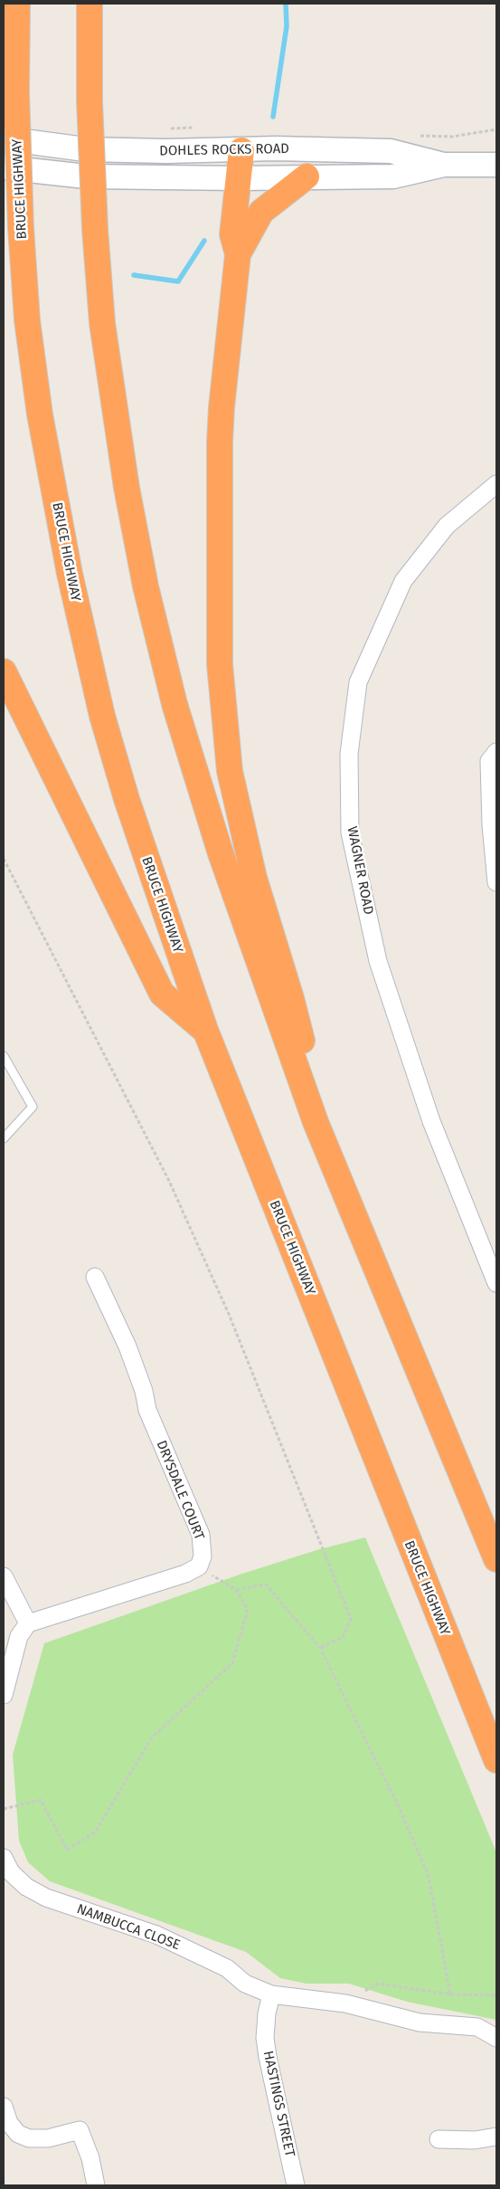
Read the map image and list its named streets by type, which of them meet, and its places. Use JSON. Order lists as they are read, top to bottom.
{
  "streets": {
    "highway": ["BRUCE HIGHWAY"],
    "main road": ["DOHLES ROCKS ROAD"],
    "street": [
      "WAGNER ROAD",
      "DRYSDALE COURT",
      "NAMBUCCA CLOSE",
      "HASTINGS STREET"
    ]
  },
  "crossings": [
    ["NAMBUCCA CLOSE", "HASTINGS STREET"]
  ]
}
